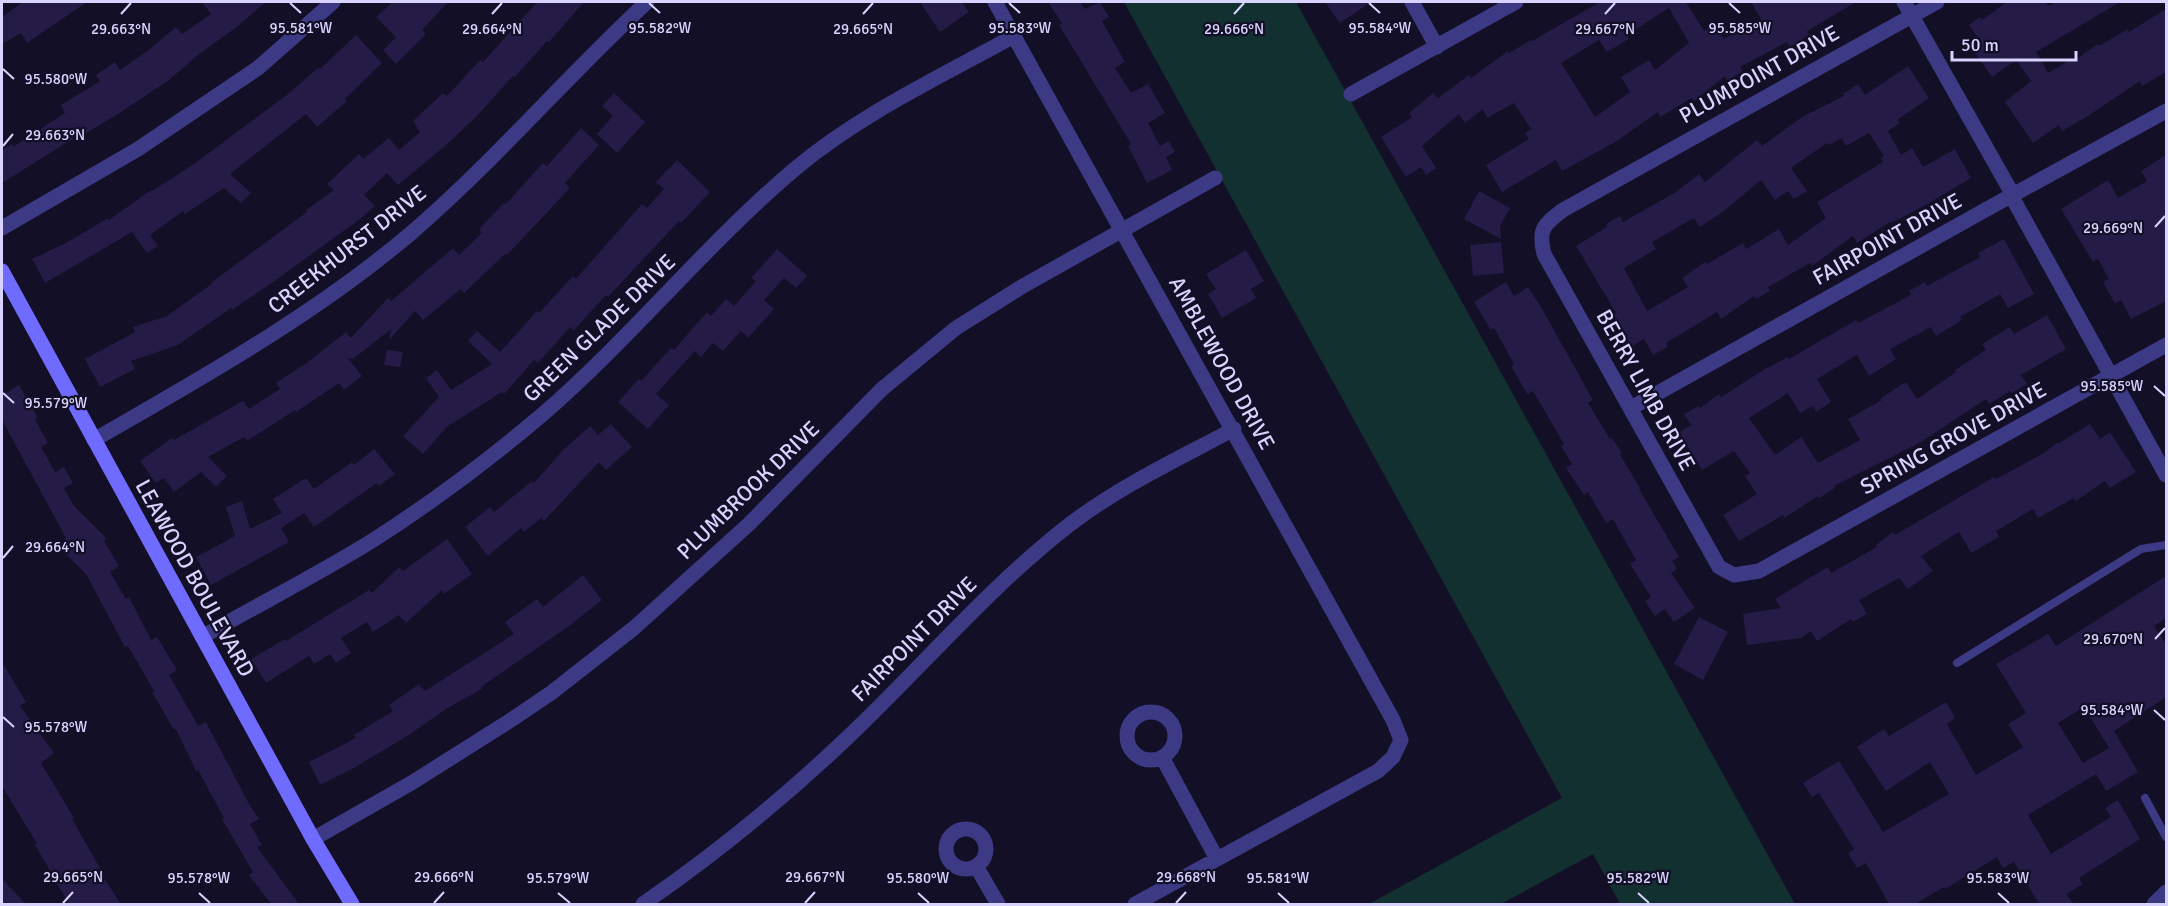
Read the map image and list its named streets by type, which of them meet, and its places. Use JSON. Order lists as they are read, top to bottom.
{
  "streets": {
    "street": [
      "PLUMPOINT DRIVE",
      "FAIRPOINT DRIVE",
      "CREEKHURST DRIVE",
      "GREEN GLADE DRIVE",
      "AMBLEWOOD DRIVE",
      "BERRY LIMB DRIVE",
      "SPRING GROVE DRIVE",
      "PLUMBROOK DRIVE",
      "LEAWOOD BOULEVARD"
    ]
  },
  "crossings": [
    ["PLUMPOINT DRIVE", "BERRY LIMB DRIVE"],
    ["FAIRPOINT DRIVE", "AMBLEWOOD DRIVE"],
    ["FAIRPOINT DRIVE", "BERRY LIMB DRIVE"],
    ["CREEKHURST DRIVE", "LEAWOOD BOULEVARD"],
    ["GREEN GLADE DRIVE", "AMBLEWOOD DRIVE"],
    ["GREEN GLADE DRIVE", "LEAWOOD BOULEVARD"],
    ["AMBLEWOOD DRIVE", "PLUMBROOK DRIVE"],
    ["BERRY LIMB DRIVE", "SPRING GROVE DRIVE"],
    ["PLUMBROOK DRIVE", "LEAWOOD BOULEVARD"]
  ],
  "scale_bar": "50 m",
  "coordinates": [
    "95.584°W",
    "95.581°W",
    "95.582°W",
    "95.583°W",
    "95.585°W",
    "29.663°N",
    "29.664°N",
    "29.665°N",
    "29.666°N",
    "29.667°N",
    "95.580°W",
    "29.669°N",
    "95.579°W",
    "29.670°N",
    "95.578°W",
    "29.668°N"
  ]
}
